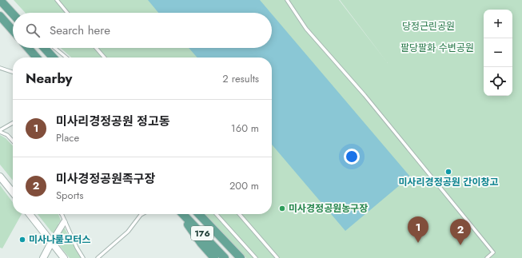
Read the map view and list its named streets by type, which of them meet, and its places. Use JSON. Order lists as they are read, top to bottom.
{
  "streets": {
    "main road": ["176"]
  },
  "parks": ["당정근린공원", "팔당팔화 수변공원"],
  "places": ["미사리경정공원 간이창고", "미사경정공원농구장", "미사나룰모터스"],
  "page": {
    "map_buttons": ["+", "−"],
    "search": "Search here",
    "heading": ["Nearby", "2 results"],
    "list": [
      {
        "mark": "1",
        "name": "미사리경정공원 정고동",
        "note": "Place",
        "value": "160 m"
      },
      {
        "mark": "2",
        "name": "미사경정공원족구장",
        "note": "Sports",
        "value": "200 m"
      }
    ],
    "pins": ["1", "2"]
  }
}
